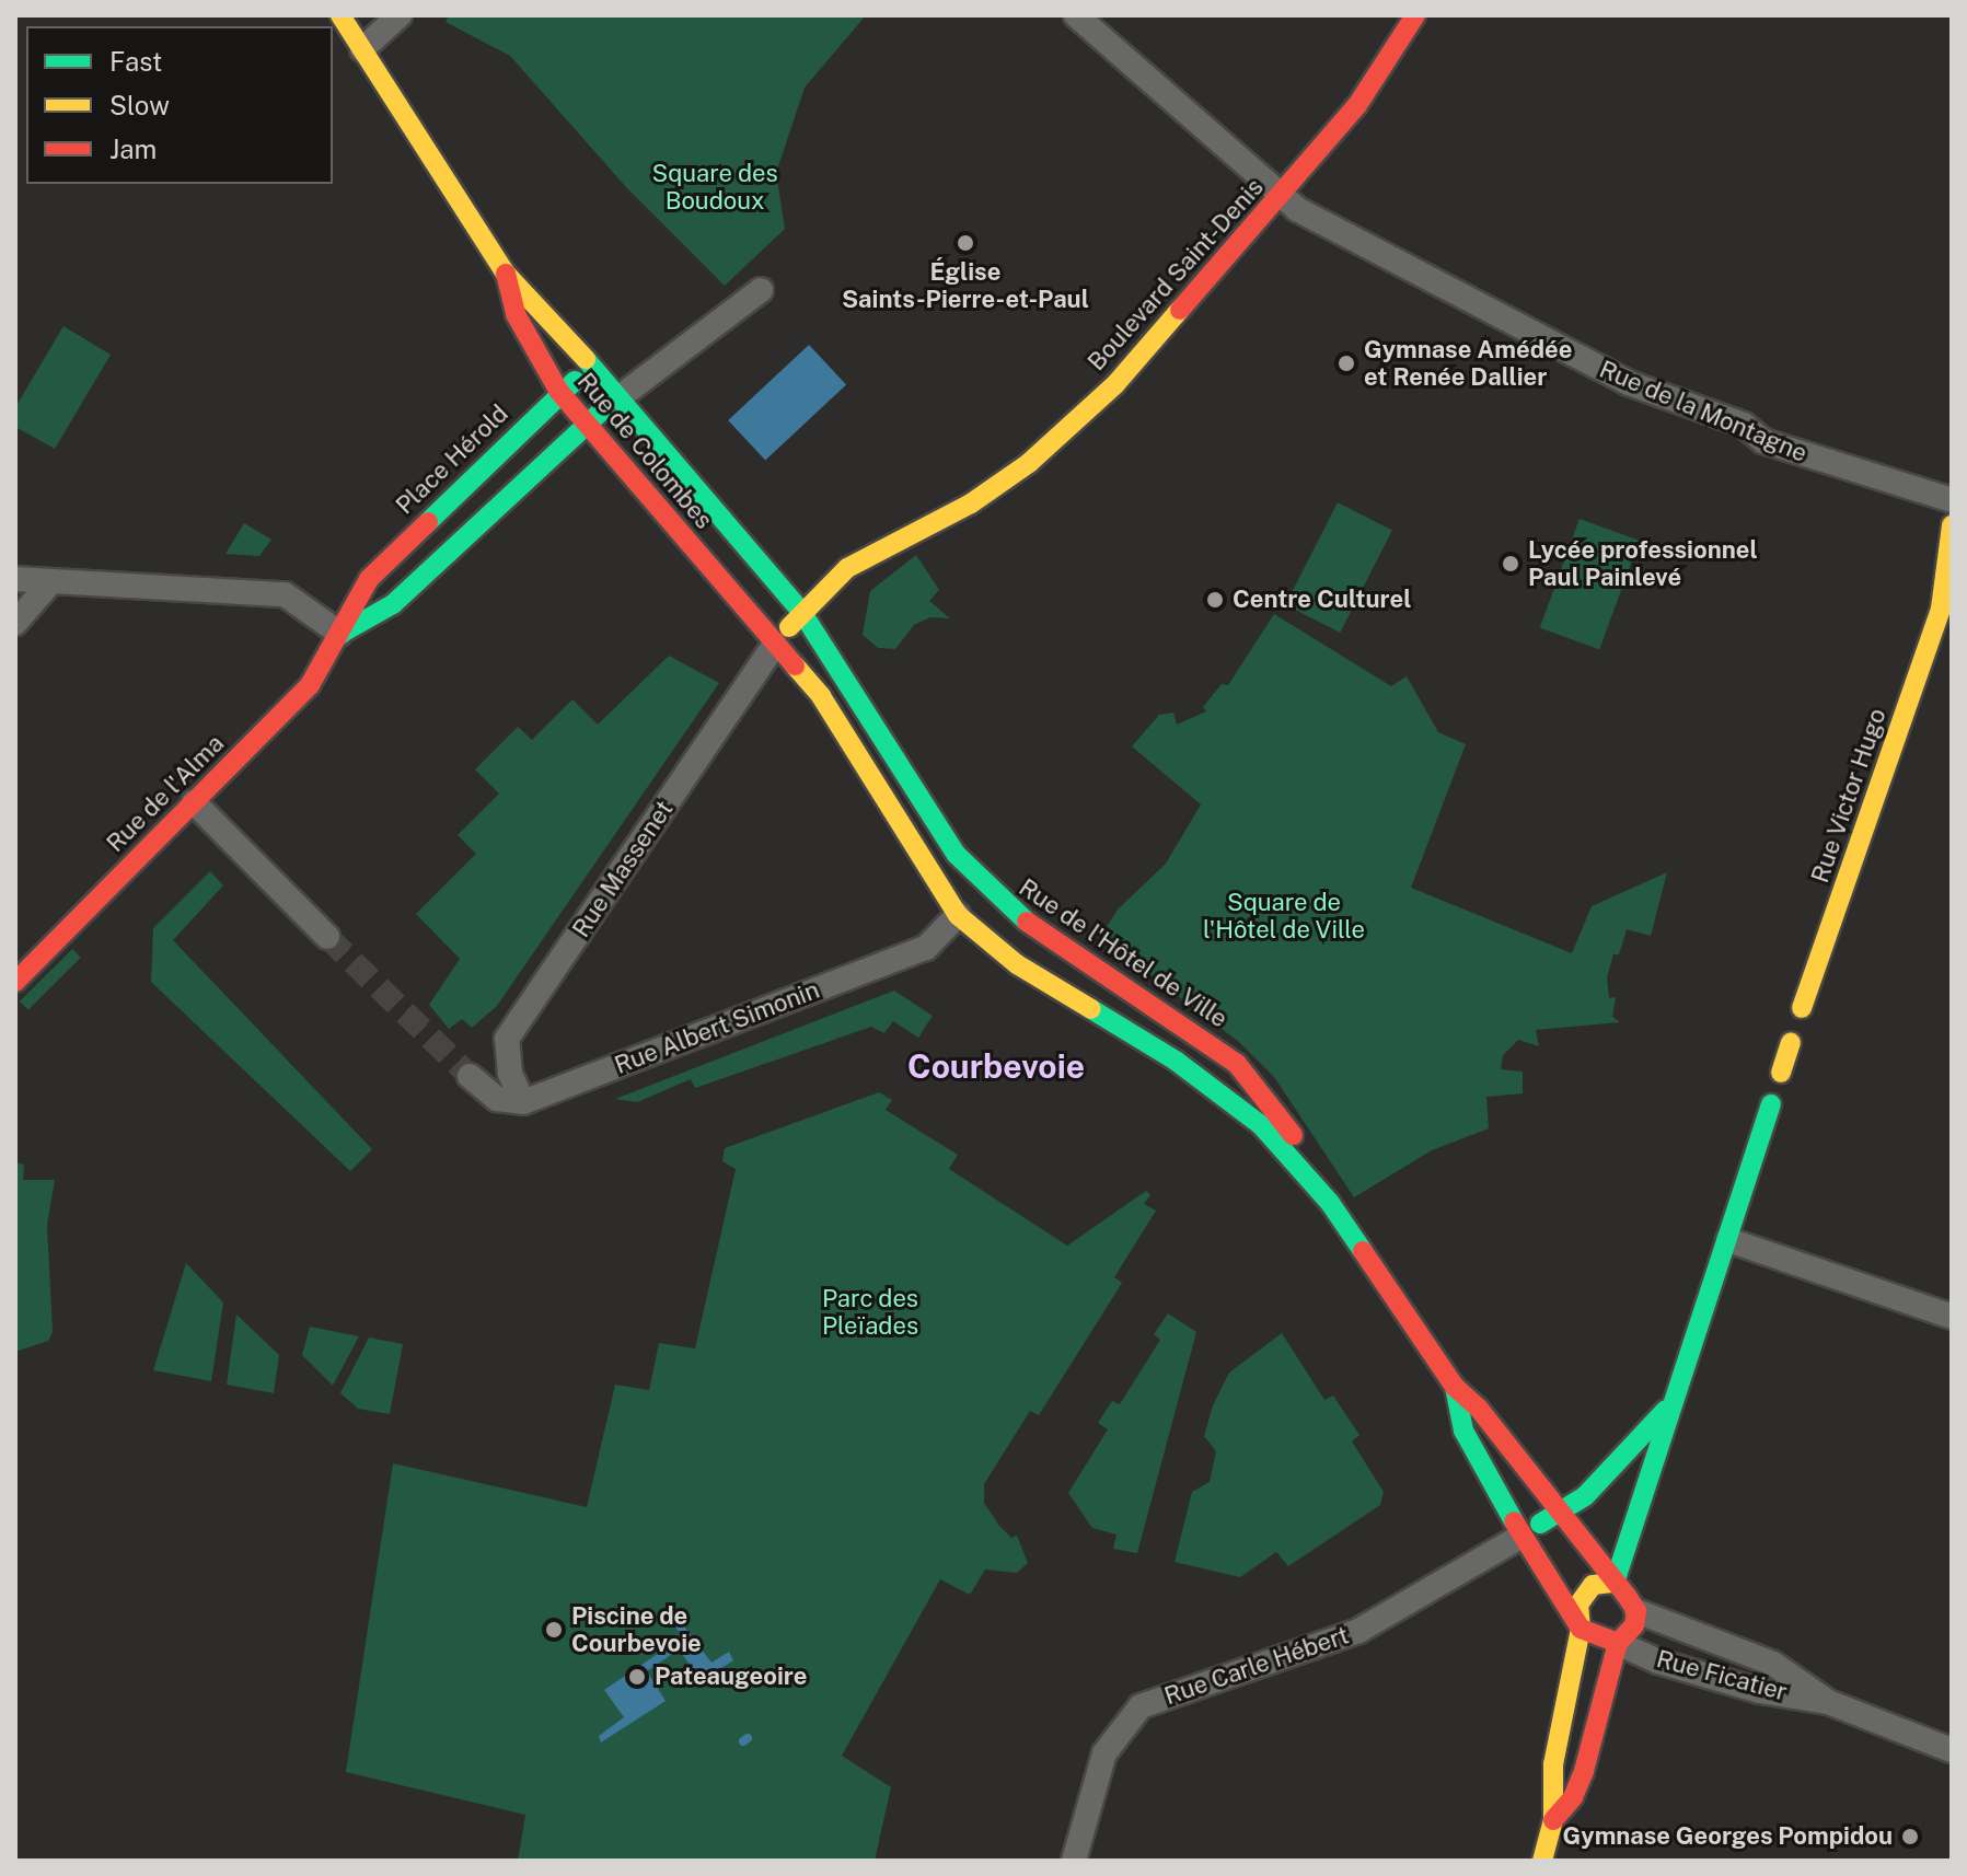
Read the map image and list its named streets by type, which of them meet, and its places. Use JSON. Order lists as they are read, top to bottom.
{
  "streets": {
    "main road": [
      "Boulevard Saint-Denis",
      "Rue de Colombes",
      "Place Hérold",
      "Rue de l'Alma",
      "Rue Victor Hugo",
      "Rue de l'Hôtel de Ville"
    ],
    "street": [
      "Rue de la Montagne",
      "Rue Massenet",
      "Rue Albert Simonin",
      "Rue Carle Hébert",
      "Rue Ficatier"
    ]
  },
  "crossings": [
    ["Boulevard Saint-Denis", "Rue de la Montagne"],
    ["Boulevard Saint-Denis", "Rue de Colombes"],
    ["Boulevard Saint-Denis", "Rue Massenet"],
    ["Boulevard Saint-Denis", "Rue de l'Hôtel de Ville"],
    ["Rue de Colombes", "Place Hérold"],
    ["Rue de Colombes", "Rue de l'Alma"],
    ["Rue de Colombes", "Rue Massenet"],
    ["Rue de Colombes", "Rue de l'Hôtel de Ville"],
    ["Place Hérold", "Rue de l'Alma"],
    ["Rue Massenet", "Rue de l'Hôtel de Ville"],
    ["Rue Massenet", "Rue Albert Simonin"],
    ["Rue de l'Hôtel de Ville", "Rue Albert Simonin"],
    ["Rue de l'Hôtel de Ville", "Rue Carle Hébert"],
    ["Rue de l'Hôtel de Ville", "Rue Ficatier"]
  ],
  "districts": ["Courbevoie"],
  "parks": ["Square des Boudoux", "Square de l'Hôtel de Ville", "Parc des Pleïades"],
  "places": [
    "Église Saints-Pierre-et-Paul",
    "Gymnase Amédée et Renée Dallier",
    "Lycée professionnel Paul Painlevé",
    "Centre Culturel",
    "Piscine de Courbevoie",
    "Pateaugeoire",
    "Gymnase Georges Pompidou"
  ],
  "legend": ["Fast", "Slow", "Jam"]
}
